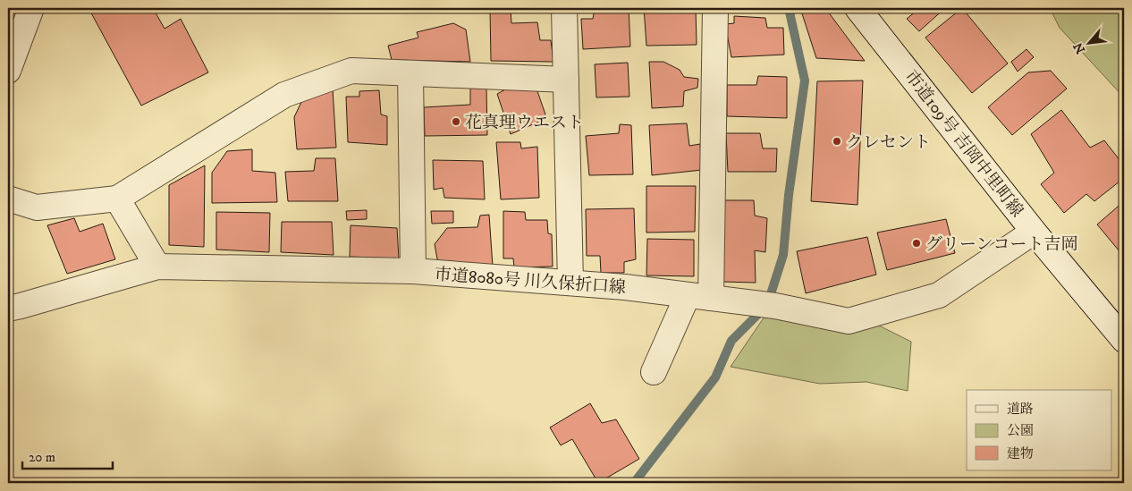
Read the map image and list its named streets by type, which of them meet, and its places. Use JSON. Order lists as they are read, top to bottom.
{
  "streets": {
    "street": ["市道109号 吉岡中里町線", "市道8080号 川久保折口線"]
  },
  "crossings": [
    ["市道109号 吉岡中里町線", "市道8080号 川久保折口線"]
  ],
  "places": ["花真理ウエスト", "クレセント", "グリーンコート吉岡"],
  "legend": ["道路", "公園", "建物"],
  "scale_bar": "20 m",
  "north": "bottom left"
}
